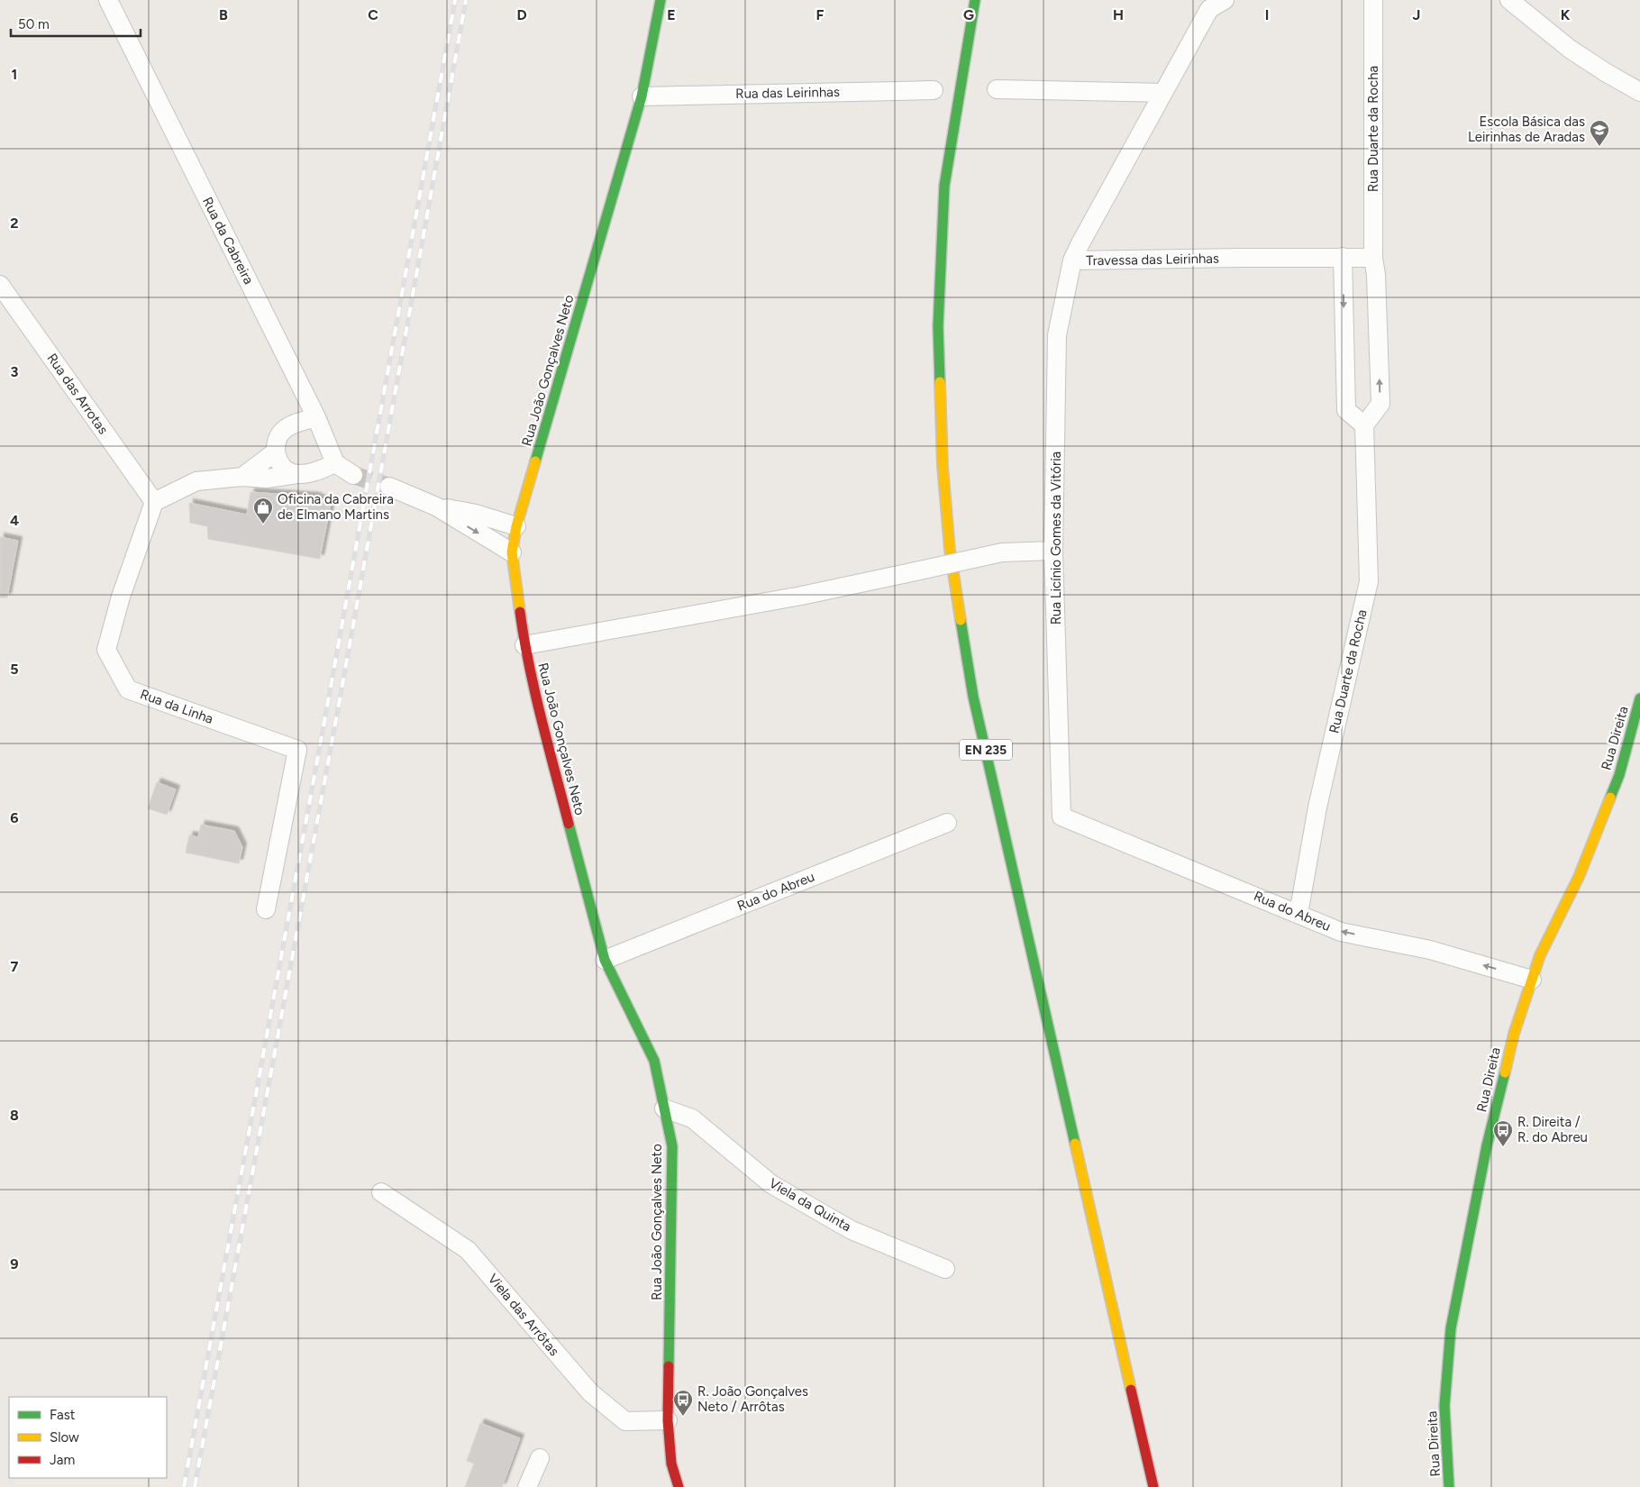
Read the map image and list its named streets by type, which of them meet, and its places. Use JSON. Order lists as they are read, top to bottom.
{
  "streets": {
    "main road": ["Rua João Gonçalves Neto", "Rua Direita", "EN 235"],
    "street": [
      "Rua das Leirinhas",
      "Rua Duarte da Rocha",
      "Rua da Cabreira",
      "Travessa das Leirinhas",
      "Rua das Arrotas",
      "Rua Licínio Gomes da Vitória",
      "Rua da Linha",
      "Rua do Abreu",
      "Viela da Quinta",
      "Viela das Arrôtas"
    ]
  },
  "crossings": [
    ["Rua das Leirinhas", "Rua João Gonçalves Neto"],
    ["Rua Duarte da Rocha", "Travessa das Leirinhas"],
    ["Rua Duarte da Rocha", "Rua do Abreu"],
    ["Travessa das Leirinhas", "Rua Licínio Gomes da Vitória"],
    ["Rua João Gonçalves Neto", "Rua do Abreu"],
    ["Rua João Gonçalves Neto", "Viela da Quinta"],
    ["Rua João Gonçalves Neto", "Viela das Arrôtas"],
    ["Rua das Arrotas", "Rua da Linha"],
    ["Rua Licínio Gomes da Vitória", "Rua do Abreu"],
    ["Rua Direita", "Rua do Abreu"]
  ],
  "places": {
    "school or university": ["Escola Básica das Leirinhas de Aradas"],
    "shop": ["Oficina da Cabreira de Elmano Martins"],
    "bus stop": ["R. Direita / R. do Abreu", "R. João Gonçalves Neto / Arrôtas"]
  },
  "legend": ["Fast", "Slow", "Jam"],
  "scale_bar": "50 m",
  "grid": {
    "columns": [
      "B",
      "C",
      "D",
      "E",
      "F",
      "G",
      "H",
      "I",
      "J",
      "K"
    ],
    "rows": [
      "1",
      "2",
      "3",
      "4",
      "5",
      "6",
      "7",
      "8",
      "9"
    ]
  }
}
